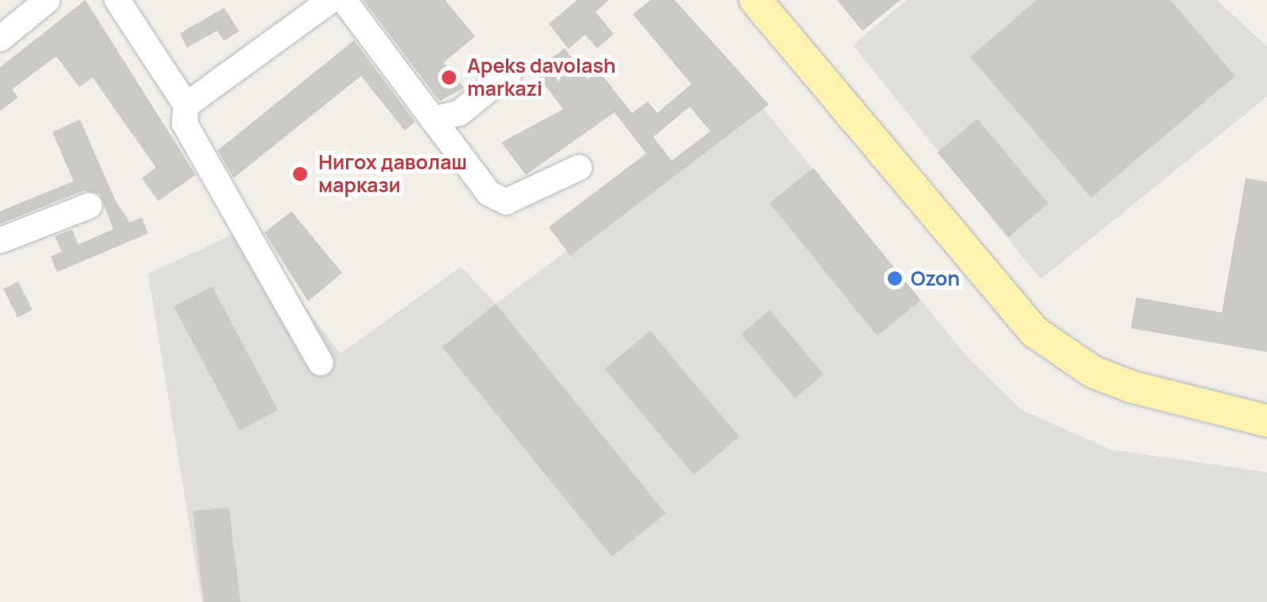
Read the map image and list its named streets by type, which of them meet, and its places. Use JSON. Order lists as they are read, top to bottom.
{
  "places": ["Apeks davolash markazi", "Нигох даволаш маркази", "Ozon"]
}
